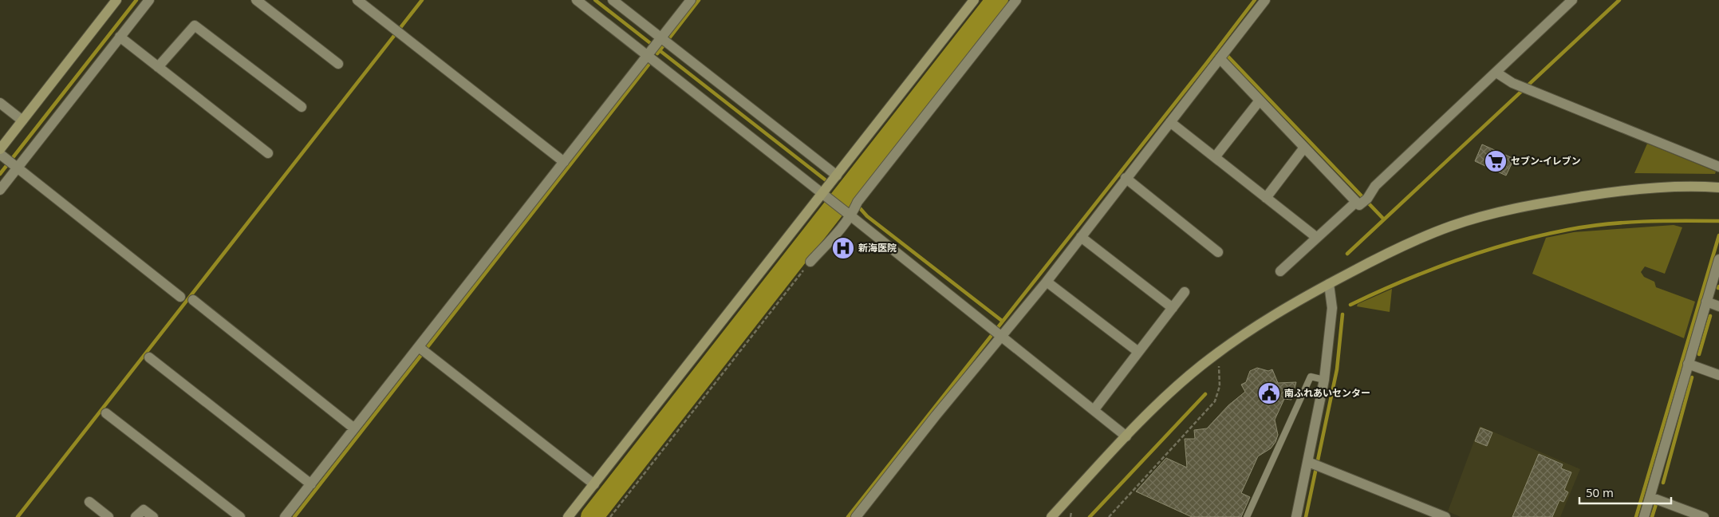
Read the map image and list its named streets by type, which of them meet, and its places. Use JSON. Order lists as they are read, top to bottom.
{
  "places": {
    "supermarket": ["セブン-イレブン"],
    "hospital": ["新海医院"],
    "public building": ["南ふれあいセンター"]
  },
  "scale_bar": "50 m"
}
